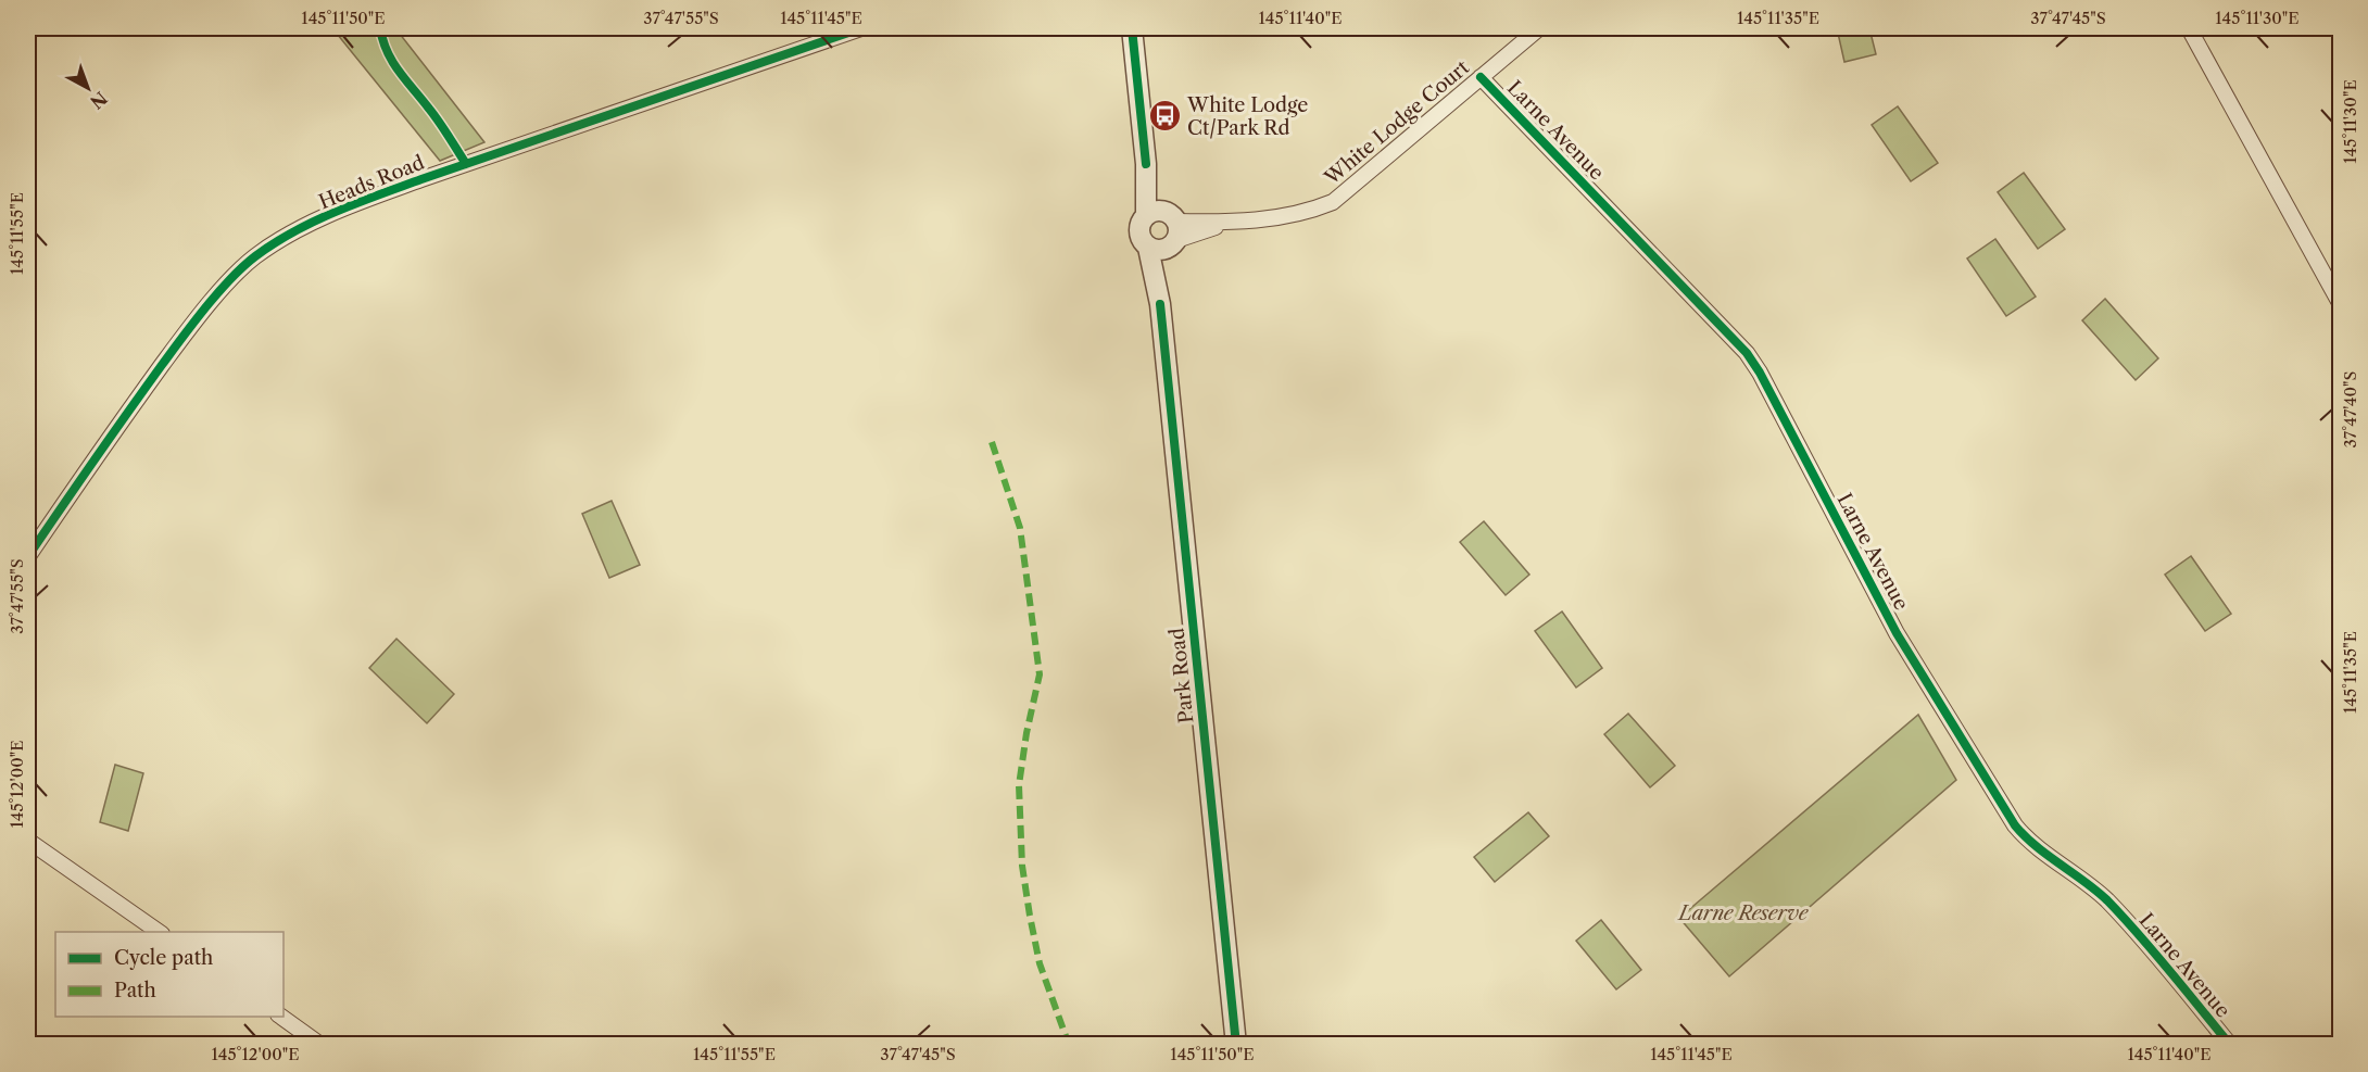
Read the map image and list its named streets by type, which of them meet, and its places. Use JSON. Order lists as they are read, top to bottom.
{
  "streets": {
    "street": [
      "White Lodge Court",
      "Larne Avenue",
      "Heads Road",
      "Park Road"
    ]
  },
  "crossings": [
    ["White Lodge Court", "Larne Avenue"],
    ["White Lodge Court", "Park Road"]
  ],
  "parks": ["Larne Reserve"],
  "places": {
    "bus stop": ["White Lodge Ct/Park Rd"]
  },
  "legend": ["Cycle path", "Path"],
  "north": "bottom right",
  "coordinates": [
    "145°11'50\"E",
    "37°47'55\"S",
    "145°11'45\"E",
    "145°11'40\"E",
    "145°11'35\"E",
    "37°47'45\"S",
    "145°11'30\"E",
    "145°11'55\"E",
    "37°47'40\"S",
    "145°12'00\"E"
  ]
}
